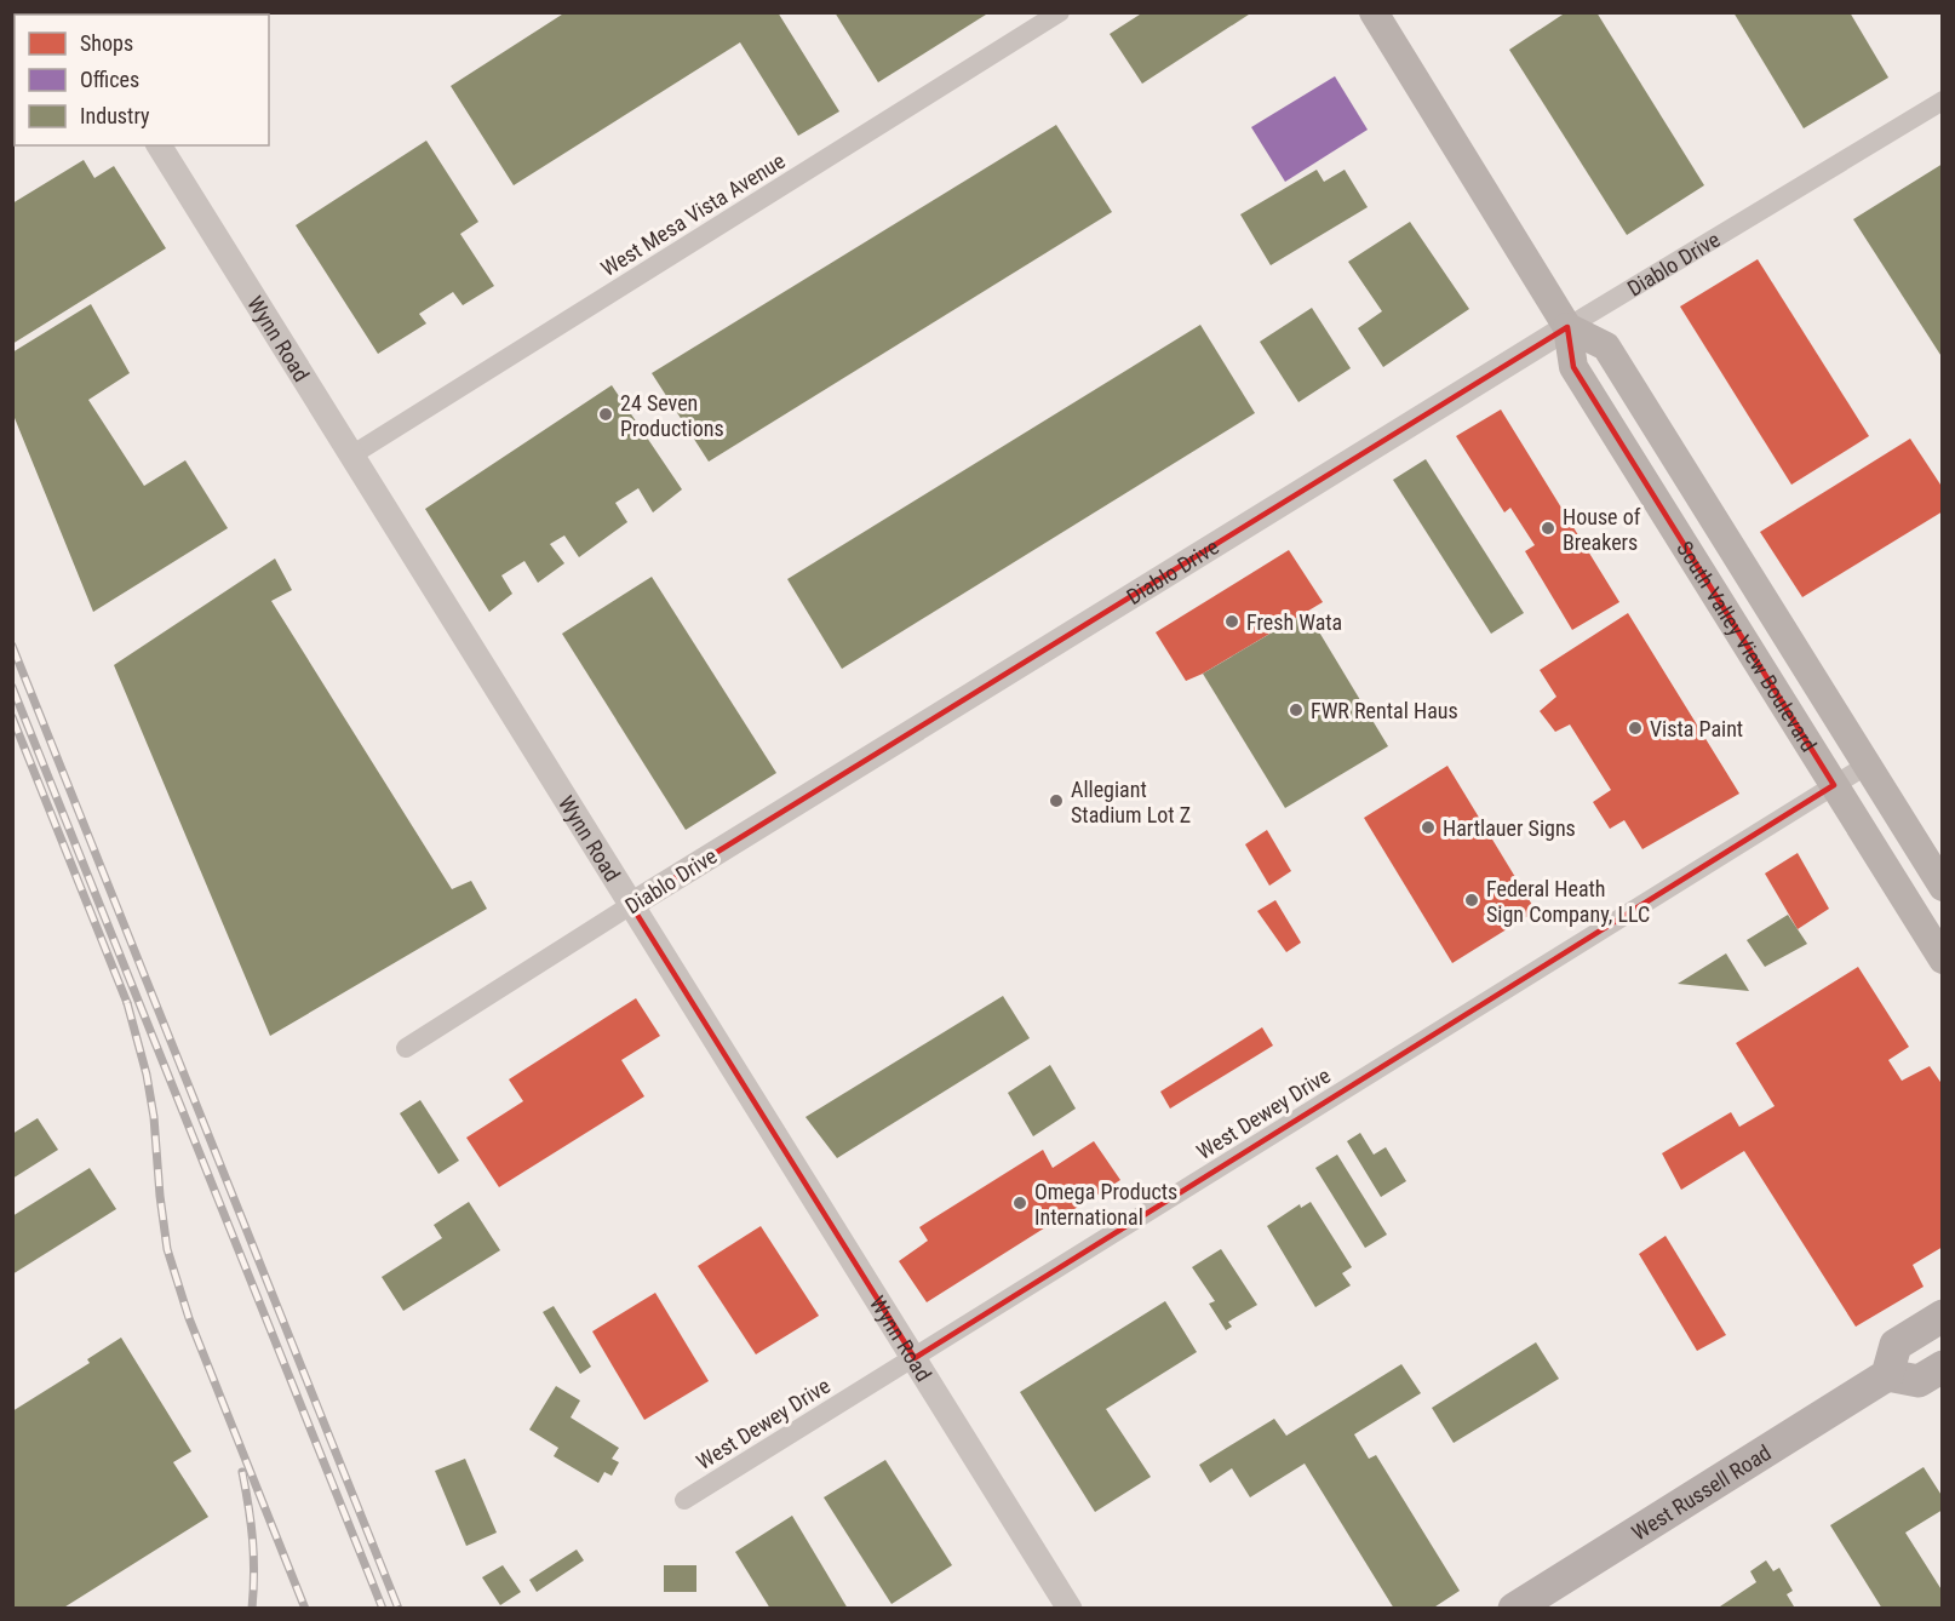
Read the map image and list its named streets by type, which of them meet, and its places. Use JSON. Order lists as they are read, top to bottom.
{
  "streets": {
    "main road": ["South Valley View Boulevard", "West Russell Road"],
    "street": [
      "West Mesa Vista Avenue",
      "Diablo Drive",
      "Wynn Road",
      "West Dewey Drive"
    ]
  },
  "crossings": [
    ["West Mesa Vista Avenue", "Wynn Road"],
    ["Diablo Drive", "Wynn Road"],
    ["Diablo Drive", "South Valley View Boulevard"],
    ["Wynn Road", "West Dewey Drive"],
    ["South Valley View Boulevard", "West Dewey Drive"]
  ],
  "places": [
    "24 Seven Productions",
    "House of Breakers",
    "Fresh Wata",
    "FWR Rental Haus",
    "Vista Paint",
    "Allegiant Stadium Lot Z",
    "Hartlauer Signs",
    "Federal Heath Sign Company, LLC",
    "Omega Products International"
  ],
  "legend": ["Shops", "Offices", "Industry"]
}
